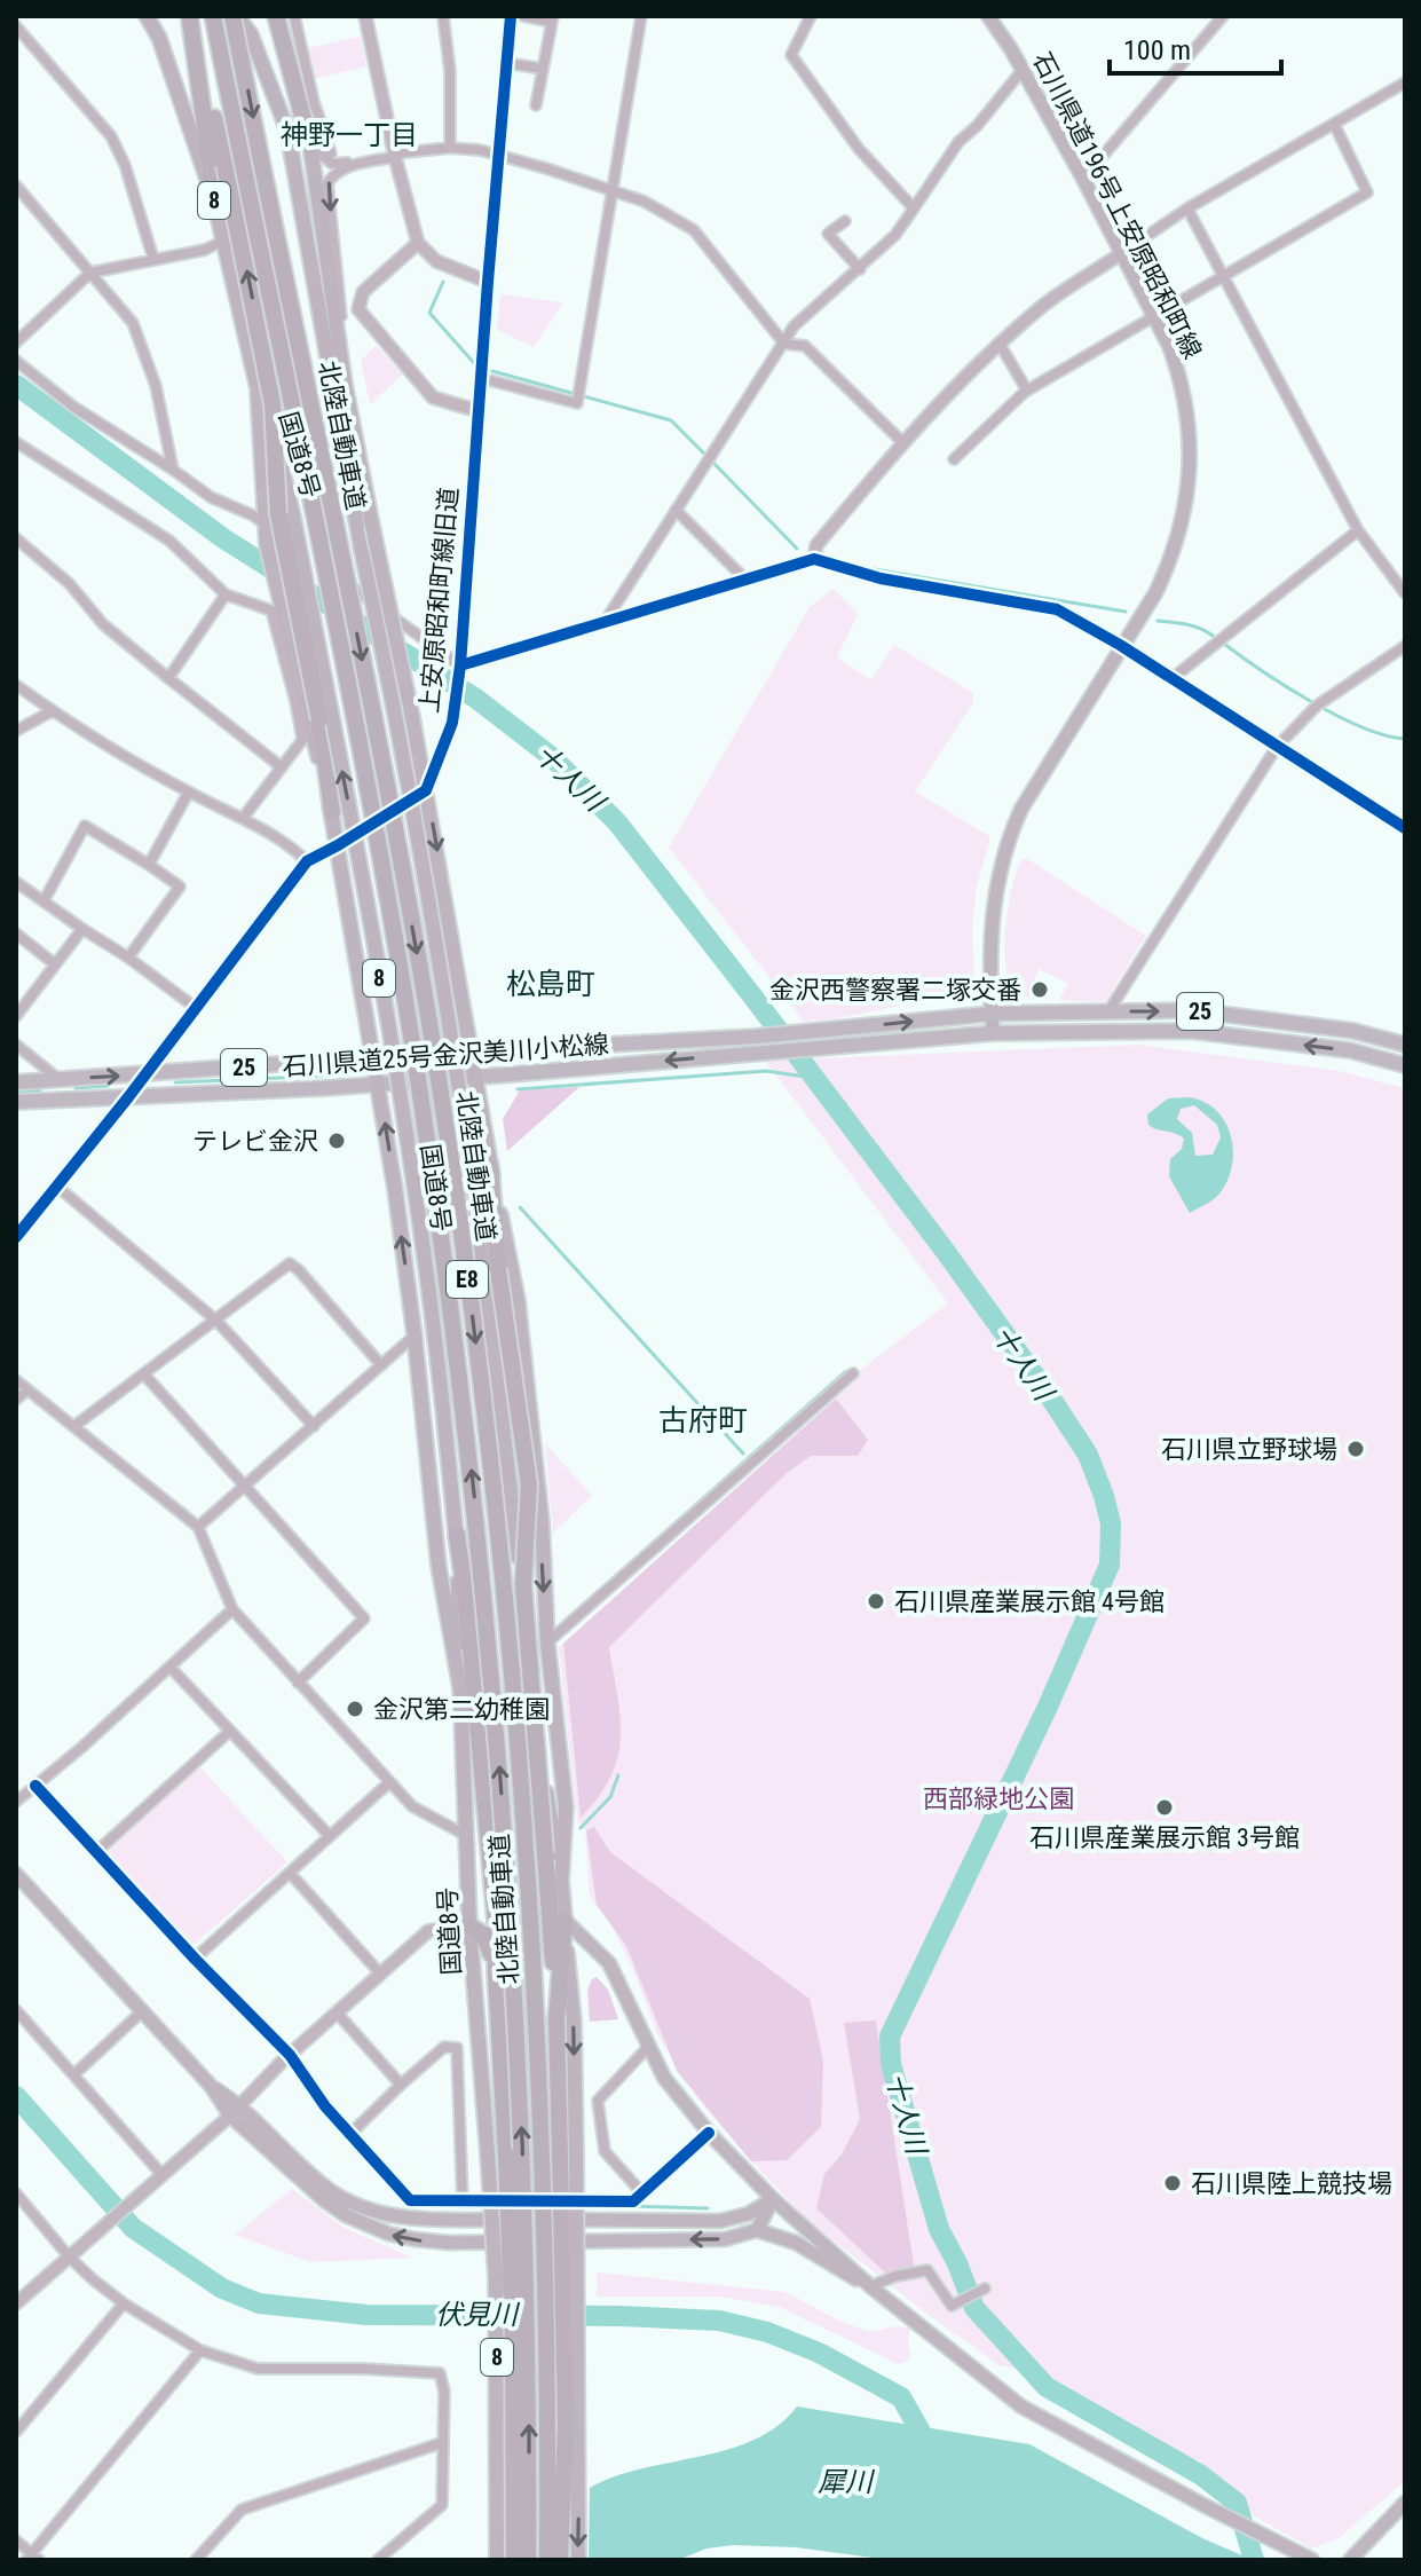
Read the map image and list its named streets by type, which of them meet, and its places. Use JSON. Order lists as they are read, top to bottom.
{
  "streets": {
    "highway": [
      "8",
      "北陸自動車道",
      "国道8号",
      "E8"
    ],
    "main road": ["石川県道196号上安原昭和町線", "25", "石川県道25号金沢美川小松線"],
    "street": ["上安原昭和町線旧道"]
  },
  "crossings": [
    ["8", "国道8号"],
    ["8", "石川県道25号金沢美川小松線"],
    ["石川県道196号上安原昭和町線", "25"],
    ["石川県道196号上安原昭和町線", "石川県道25号金沢美川小松線"],
    ["北陸自動車道", "国道8号"],
    ["25", "石川県道25号金沢美川小松線"]
  ],
  "districts": ["神野一丁目", "松島町", "古府町"],
  "water": ["十人川", "伏見川", "犀川"],
  "parks": ["西部緑地公園"],
  "places": [
    "金沢西警察署二塚交番",
    "テレビ金沢",
    "石川県立野球場",
    "石川県産業展示館 4号館",
    "金沢第二幼稚園",
    "石川県産業展示館 3号館",
    "石川県陸上競技場"
  ],
  "scale_bar": "100 m"
}
